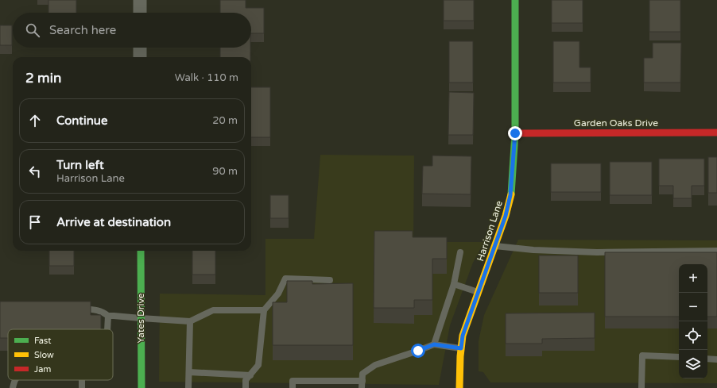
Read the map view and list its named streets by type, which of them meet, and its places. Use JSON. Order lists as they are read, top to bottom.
{
  "streets": {
    "street": ["Garden Oaks Drive", "Harrison Lane", "Yates Drive"]
  },
  "crossings": [
    ["Garden Oaks Drive", "Harrison Lane"]
  ],
  "legend": ["Fast", "Slow", "Jam"],
  "page": {
    "search": "Search here",
    "heading": ["2 min", "Walk · 110 m"],
    "list": [
      ["Continue", "20 m"],
      ["Turn left", "Harrison Lane", "90 m"],
      "Arrive at destination"
    ],
    "map_buttons": ["+", "−"]
  }
}
